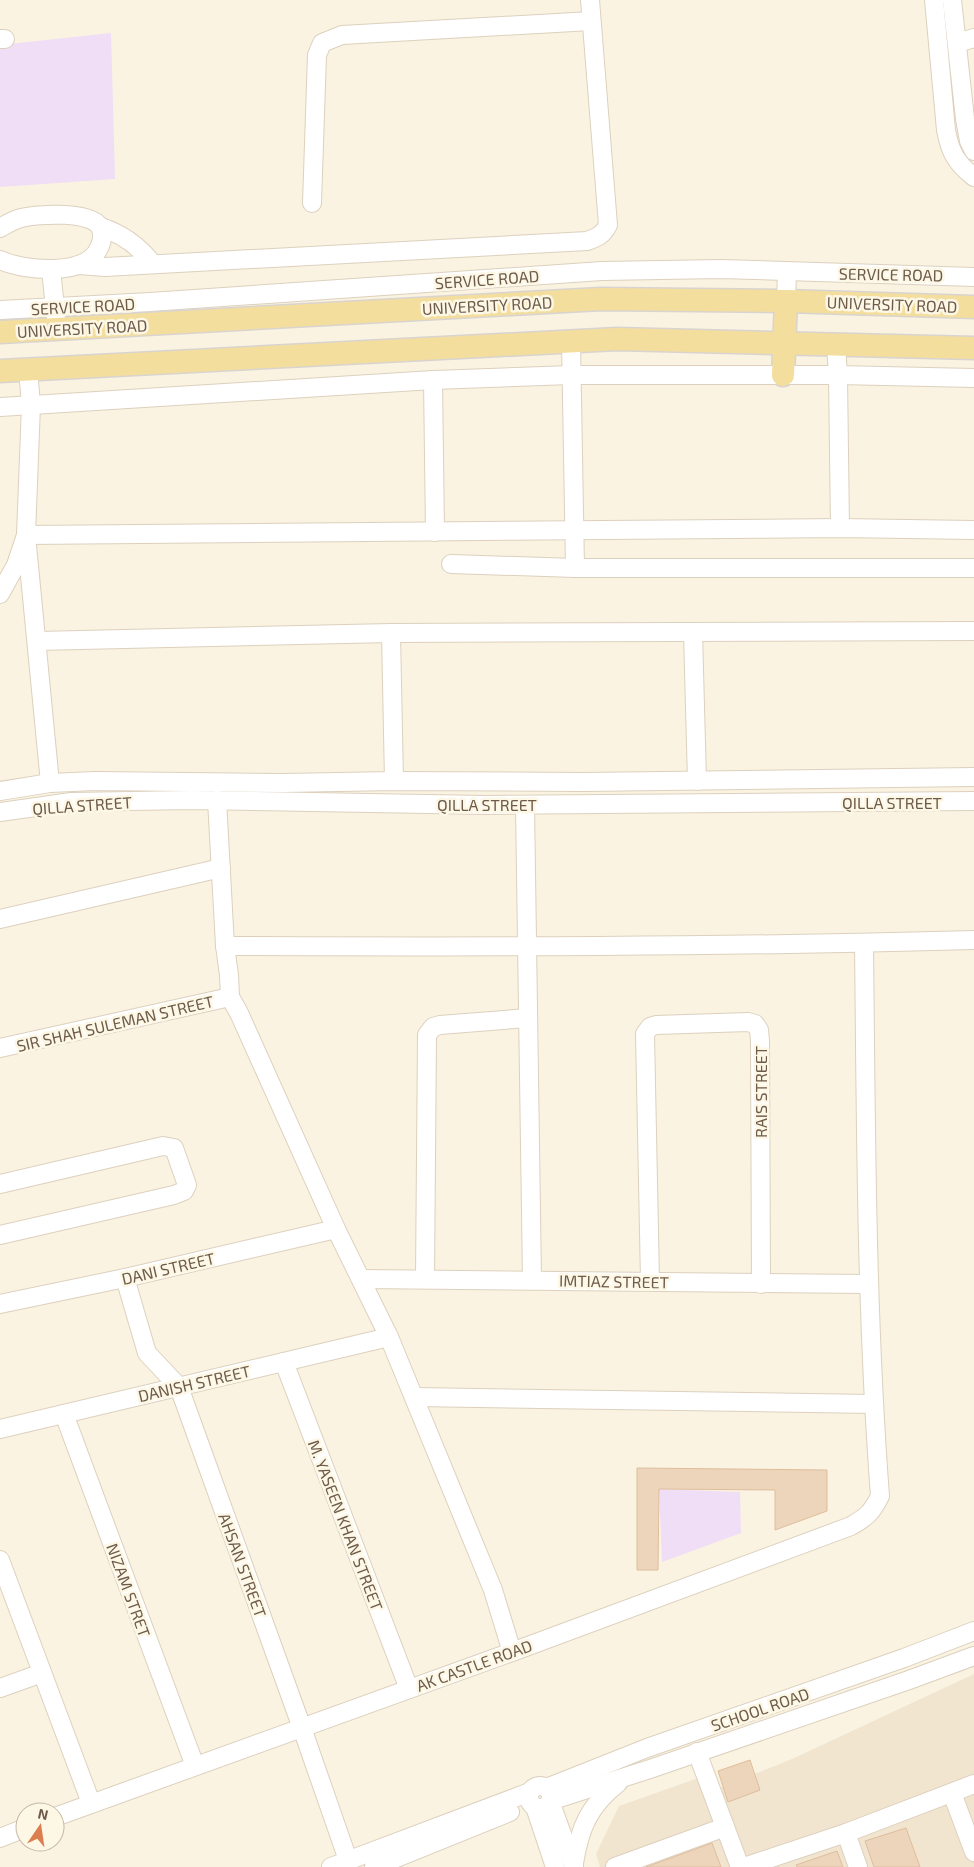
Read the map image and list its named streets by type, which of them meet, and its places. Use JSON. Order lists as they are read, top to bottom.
{
  "streets": {
    "main road": ["UNIVERSITY ROAD"],
    "street": [
      "SERVICE ROAD",
      "QILLA STREET",
      "SIR SHAH SULEMAN STREET",
      "RAIS STREET",
      "DANI STREET",
      "IMTIAZ STREET",
      "DANISH STREET",
      "M. YASEEN KHAN STREET",
      "AHSAN STREET",
      "NIZAM STRET",
      "AK CASTLE ROAD",
      "SCHOOL ROAD"
    ]
  },
  "crossings": [
    ["SERVICE ROAD", "UNIVERSITY ROAD"],
    ["RAIS STREET", "IMTIAZ STREET"],
    ["DANI STREET", "AHSAN STREET"],
    ["DANISH STREET", "M. YASEEN KHAN STREET"],
    ["DANISH STREET", "AHSAN STREET"],
    ["DANISH STREET", "NIZAM STRET"],
    ["M. YASEEN KHAN STREET", "AK CASTLE ROAD"],
    ["AHSAN STREET", "AK CASTLE ROAD"],
    ["AHSAN STREET", "SCHOOL ROAD"],
    ["NIZAM STRET", "AK CASTLE ROAD"]
  ],
  "north": "top"
}
